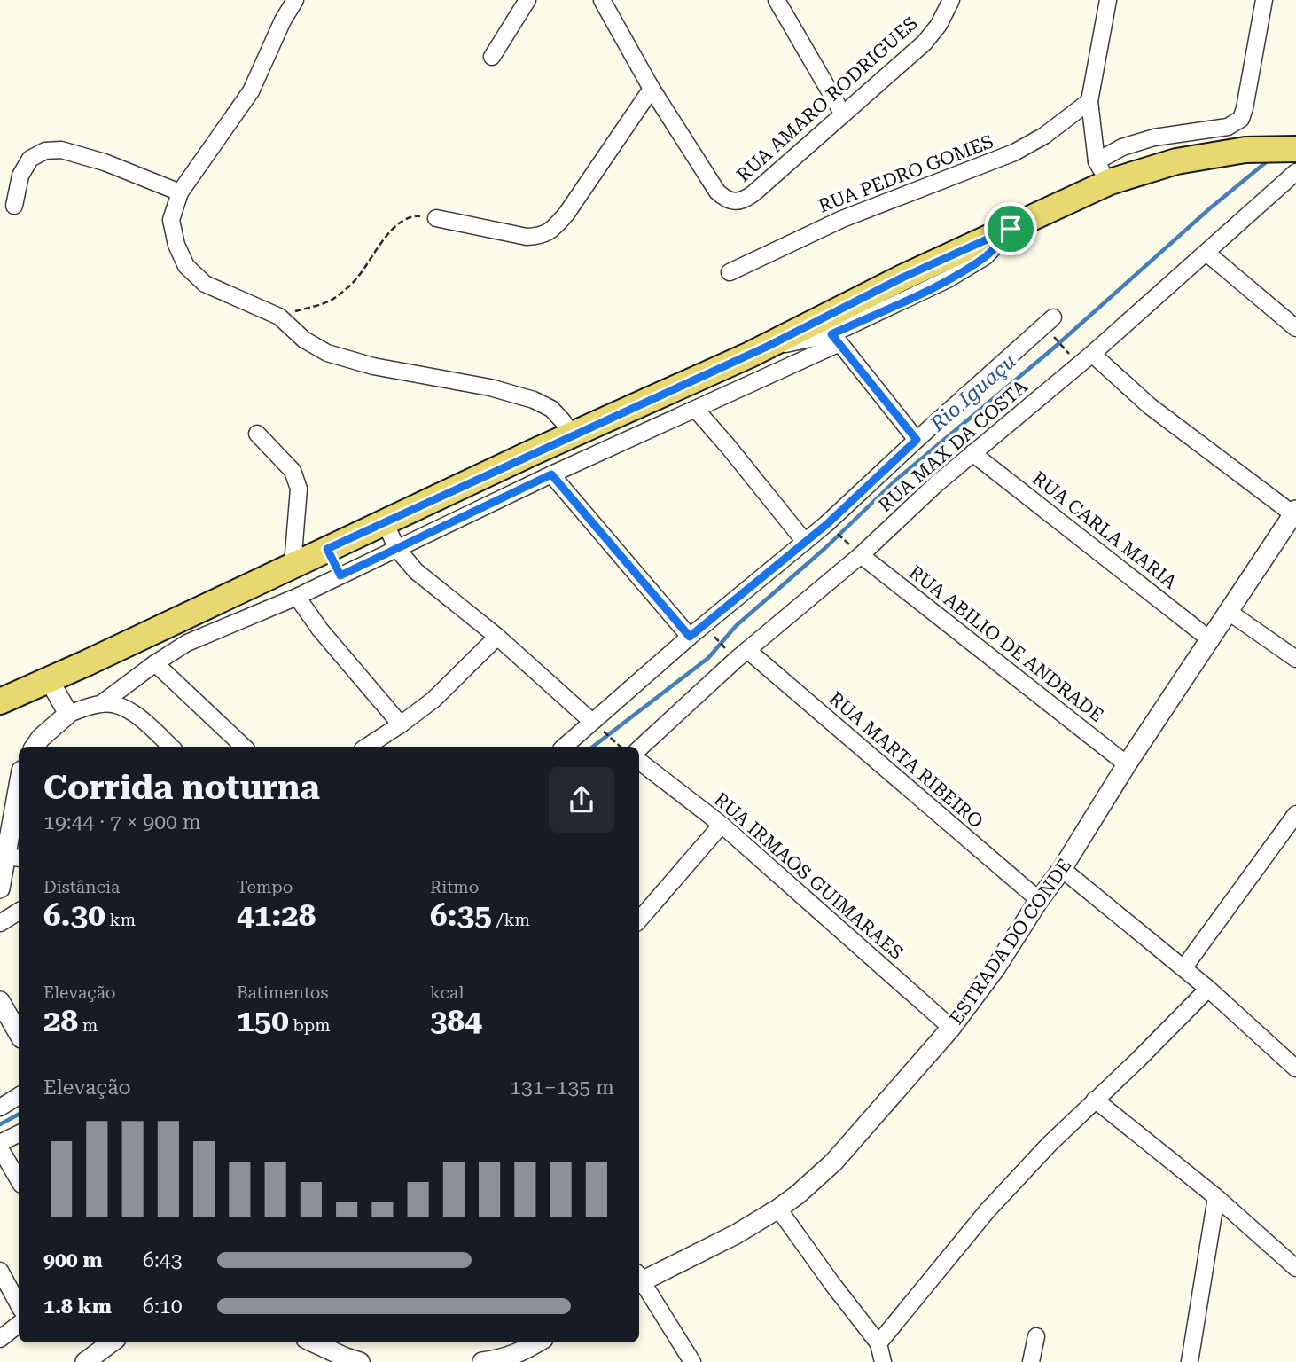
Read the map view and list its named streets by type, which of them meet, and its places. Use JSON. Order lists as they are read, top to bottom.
{
  "streets": {
    "street": [
      "RUA AMARO RODRIGUES",
      "RUA PEDRO GOMES",
      "RUA MAX DA COSTA",
      "RUA CARLA MARIA",
      "RUA ABILIO DE ANDRADE",
      "RUA MARTA RIBEIRO",
      "RUA IRMAOS GUIMARAES",
      "ESTRADA DO CONDE"
    ]
  },
  "crossings": [
    ["RUA MAX DA COSTA", "RUA CARLA MARIA"],
    ["RUA MAX DA COSTA", "RUA ABILIO DE ANDRADE"],
    ["RUA MAX DA COSTA", "RUA MARTA RIBEIRO"],
    ["RUA CARLA MARIA", "ESTRADA DO CONDE"],
    ["RUA ABILIO DE ANDRADE", "ESTRADA DO CONDE"],
    ["RUA MARTA RIBEIRO", "ESTRADA DO CONDE"],
    ["RUA IRMAOS GUIMARAES", "ESTRADA DO CONDE"]
  ],
  "water": ["Rio Iguaçu"],
  "page": {
    "heading": ["Corrida noturna", "19:44 · 7 × 900 m"],
    "stats": [
      ["Distância", "6.30 km"],
      ["Tempo", "41:28"],
      ["Ritmo", "6:35 /km"],
      ["Elevação", "28 m"],
      ["Batimentos", "150 bpm"],
      ["kcal", "384"]
    ],
    "chart": ["Elevação", "131–135 m"],
    "list": [
      {
        "name": "900 m",
        "note": "6:43"
      },
      {
        "name": "1.8 km",
        "note": "6:10"
      }
    ]
  }
}
